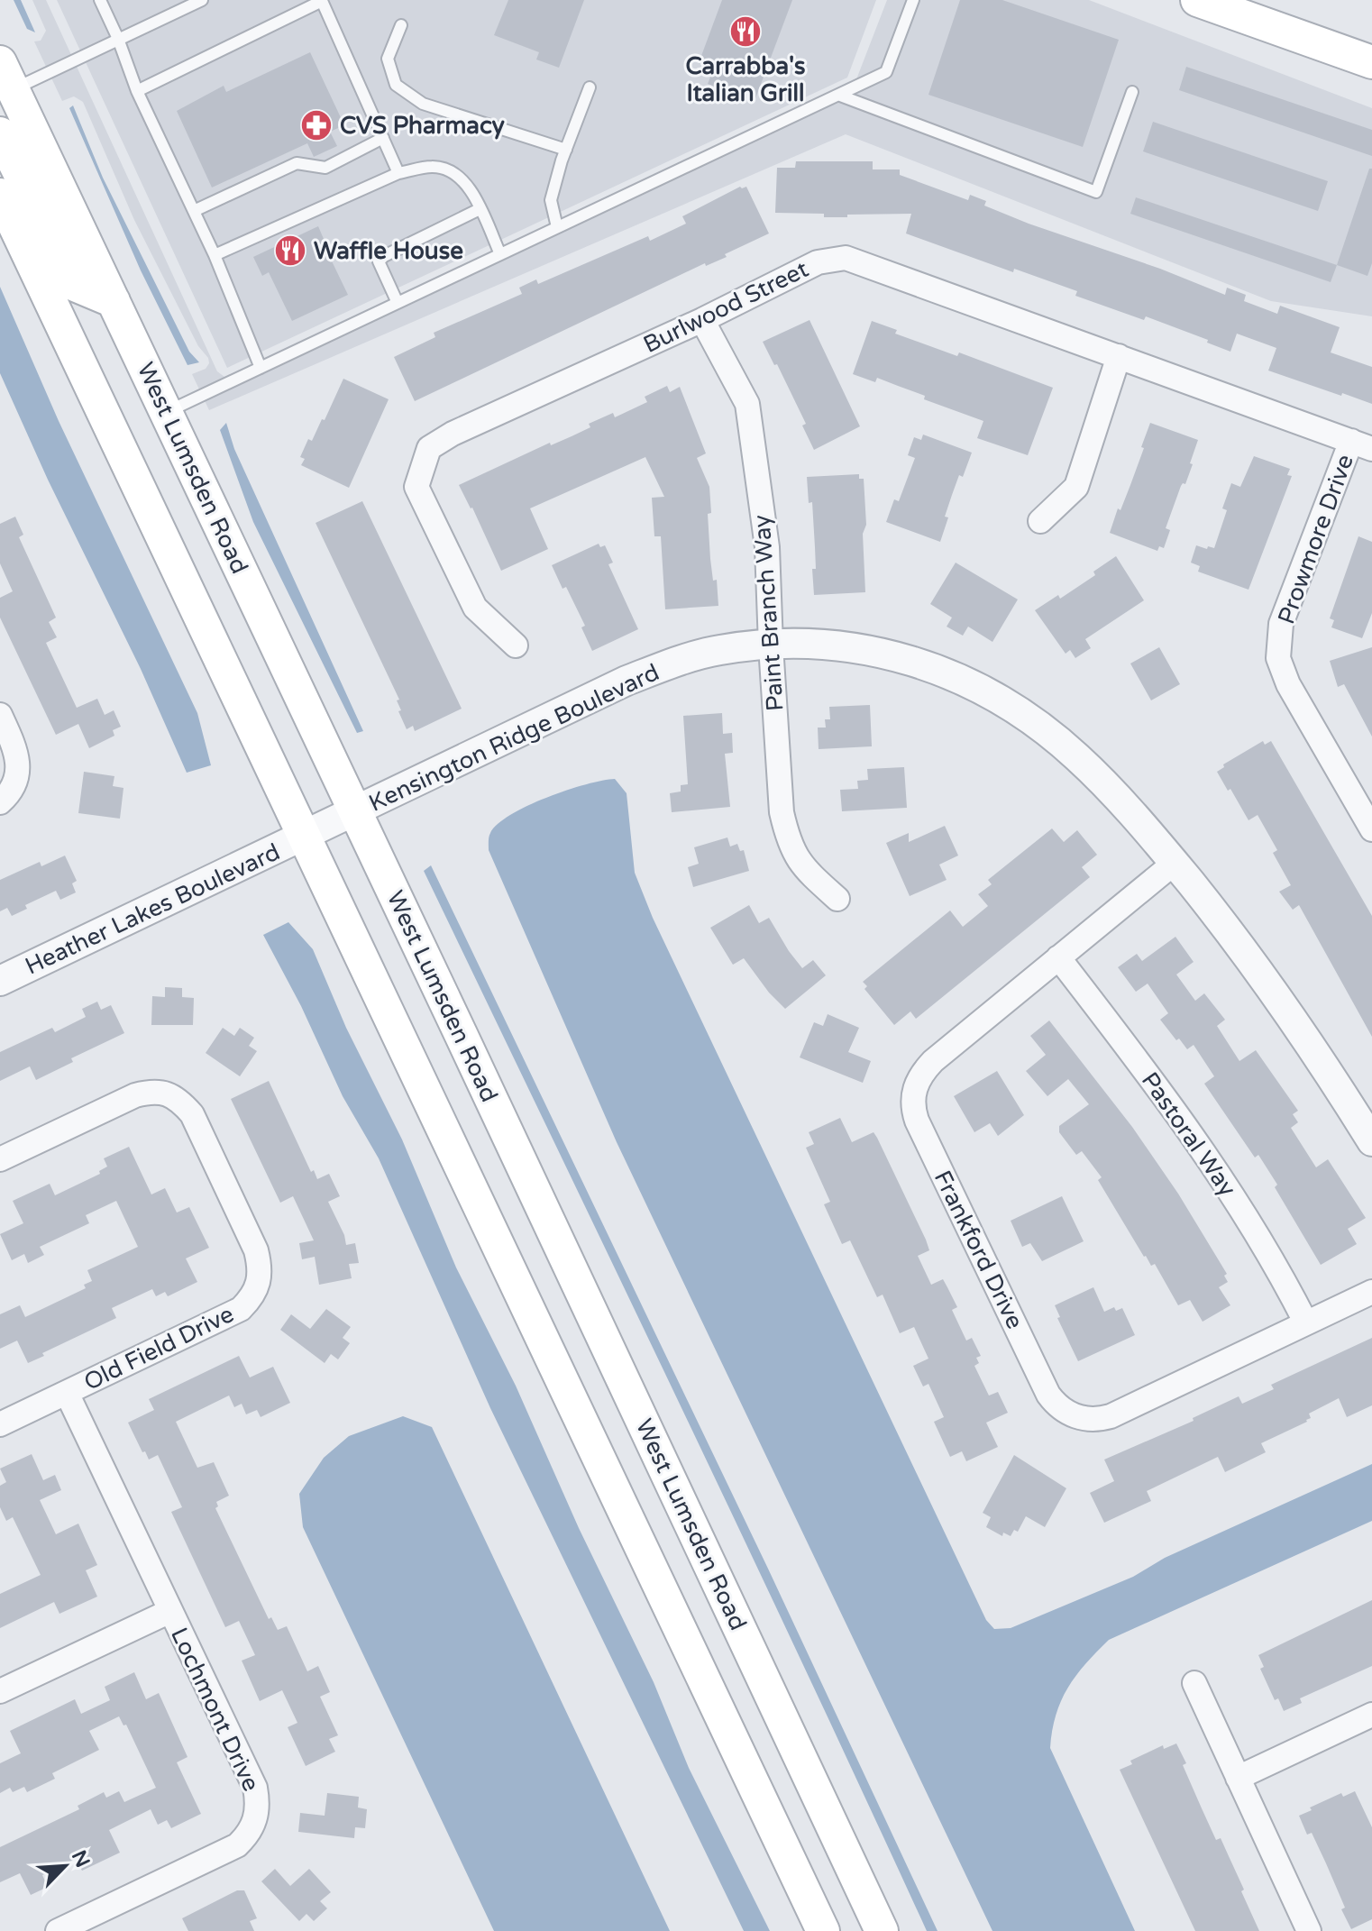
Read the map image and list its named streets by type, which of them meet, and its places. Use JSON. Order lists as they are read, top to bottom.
{
  "streets": {
    "main road": ["West Lumsden Road"],
    "street": [
      "Burlwood Street",
      "Prowmore Drive",
      "Paint Branch Way",
      "Kensington Ridge Boulevard",
      "Heather Lakes Boulevard",
      "Pastoral Way",
      "Frankford Drive",
      "Old Field Drive",
      "Lochmont Drive"
    ]
  },
  "crossings": [
    ["Burlwood Street", "Prowmore Drive"],
    ["Burlwood Street", "Paint Branch Way"],
    ["West Lumsden Road", "Kensington Ridge Boulevard"],
    ["Paint Branch Way", "Kensington Ridge Boulevard"],
    ["Kensington Ridge Boulevard", "Heather Lakes Boulevard"],
    ["Kensington Ridge Boulevard", "Frankford Drive"],
    ["Pastoral Way", "Frankford Drive"],
    ["Old Field Drive", "Lochmont Drive"]
  ],
  "places": {
    "restaurant": ["Carrabba's Italian Grill", "Waffle House"],
    "pharmacy": ["CVS Pharmacy"]
  },
  "north": "top right"
}
